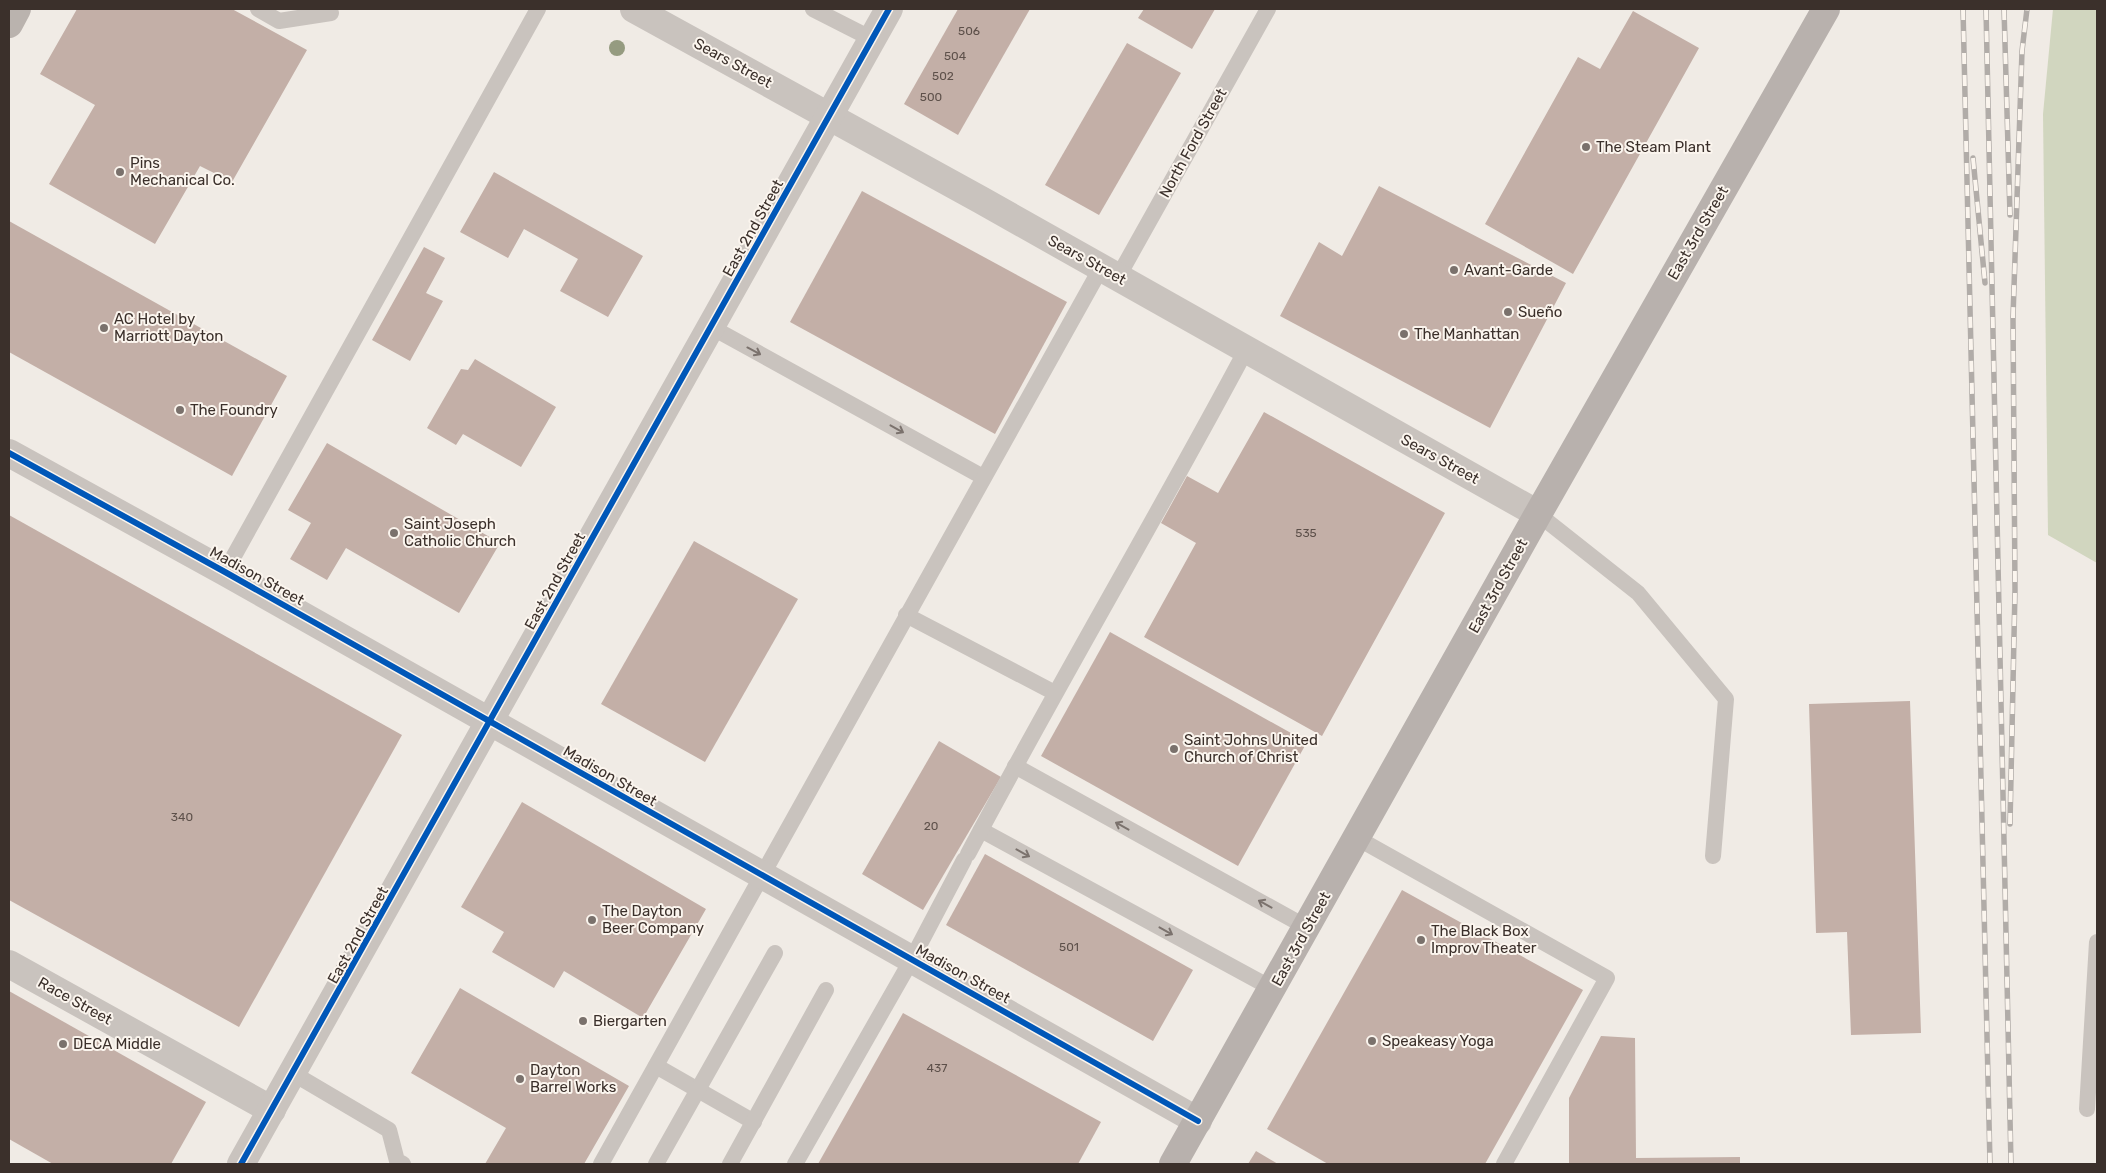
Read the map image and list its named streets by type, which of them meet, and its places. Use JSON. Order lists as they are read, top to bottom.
{
  "streets": {
    "main road": ["East 3rd Street"],
    "street": [
      "Sears Street",
      "East 2nd Street",
      "Madison Street",
      "Race Street"
    ],
    "lane": ["North Ford Street"]
  },
  "crossings": [
    ["Sears Street", "North Ford Street"],
    ["Sears Street", "East 2nd Street"],
    ["Sears Street", "East 3rd Street"],
    ["North Ford Street", "Madison Street"],
    ["East 2nd Street", "Madison Street"],
    ["East 2nd Street", "Race Street"],
    ["East 3rd Street", "Madison Street"]
  ],
  "places": [
    "The Steam Plant",
    "Pins Mechanical Co.",
    "Avant-Garde",
    "Sueño",
    "AC Hotel by Marriott Dayton",
    "The Manhattan",
    "The Foundry",
    "Saint Joseph Catholic Church",
    "Saint Johns United Church of Christ",
    "The Dayton Beer Company",
    "The Black Box Improv Theater",
    "Biergarten",
    "Speakeasy Yoga",
    "DECA Middle",
    "Dayton Barrel Works"
  ],
  "house_numbers": [
    "506",
    "504",
    "502",
    "500",
    "535",
    "340",
    "20",
    "501",
    "437"
  ]
}
